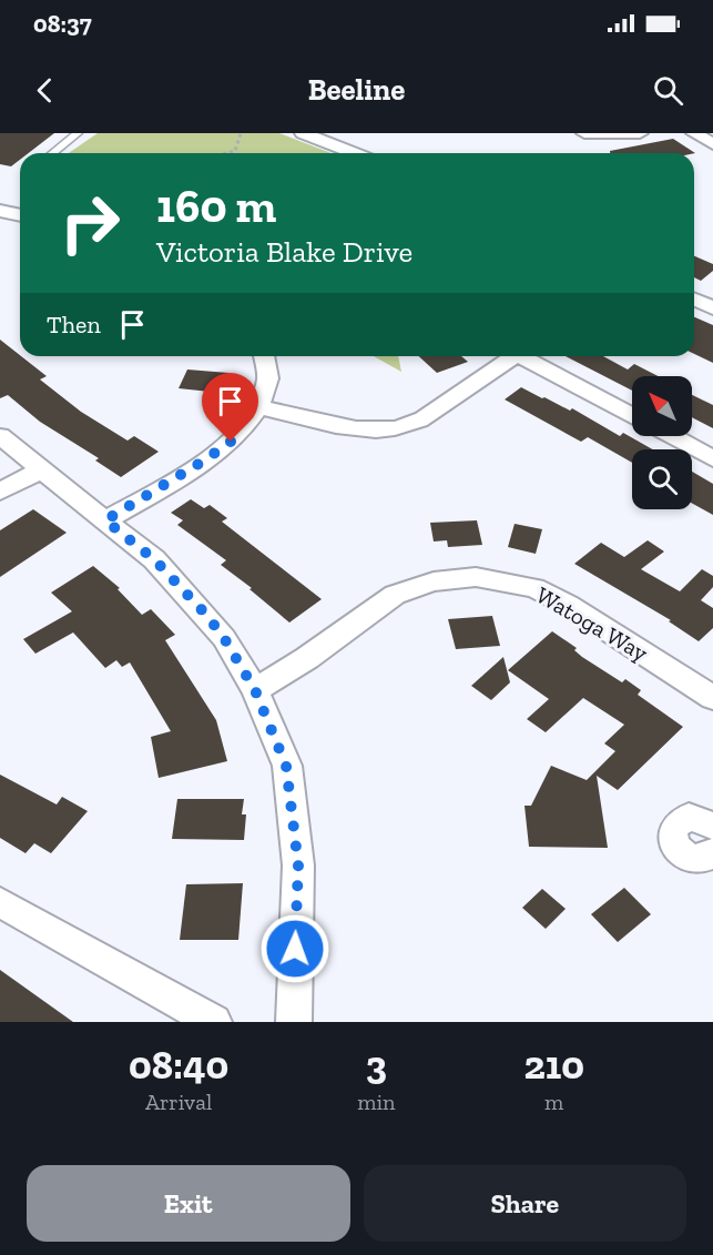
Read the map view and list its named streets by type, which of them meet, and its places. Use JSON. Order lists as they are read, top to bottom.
{
  "streets": {
    "street": ["Watoga Way"]
  },
  "north": "top left",
  "page": {
    "status": "08:37",
    "header": "Beeline",
    "turn": ["160 m", "Victoria Blake Drive"],
    "then": "Then",
    "eta": [
      "08:40",
      "Arrival",
      "3",
      "min",
      "210",
      "m"
    ],
    "buttons": ["Exit", "Share"]
  }
}
